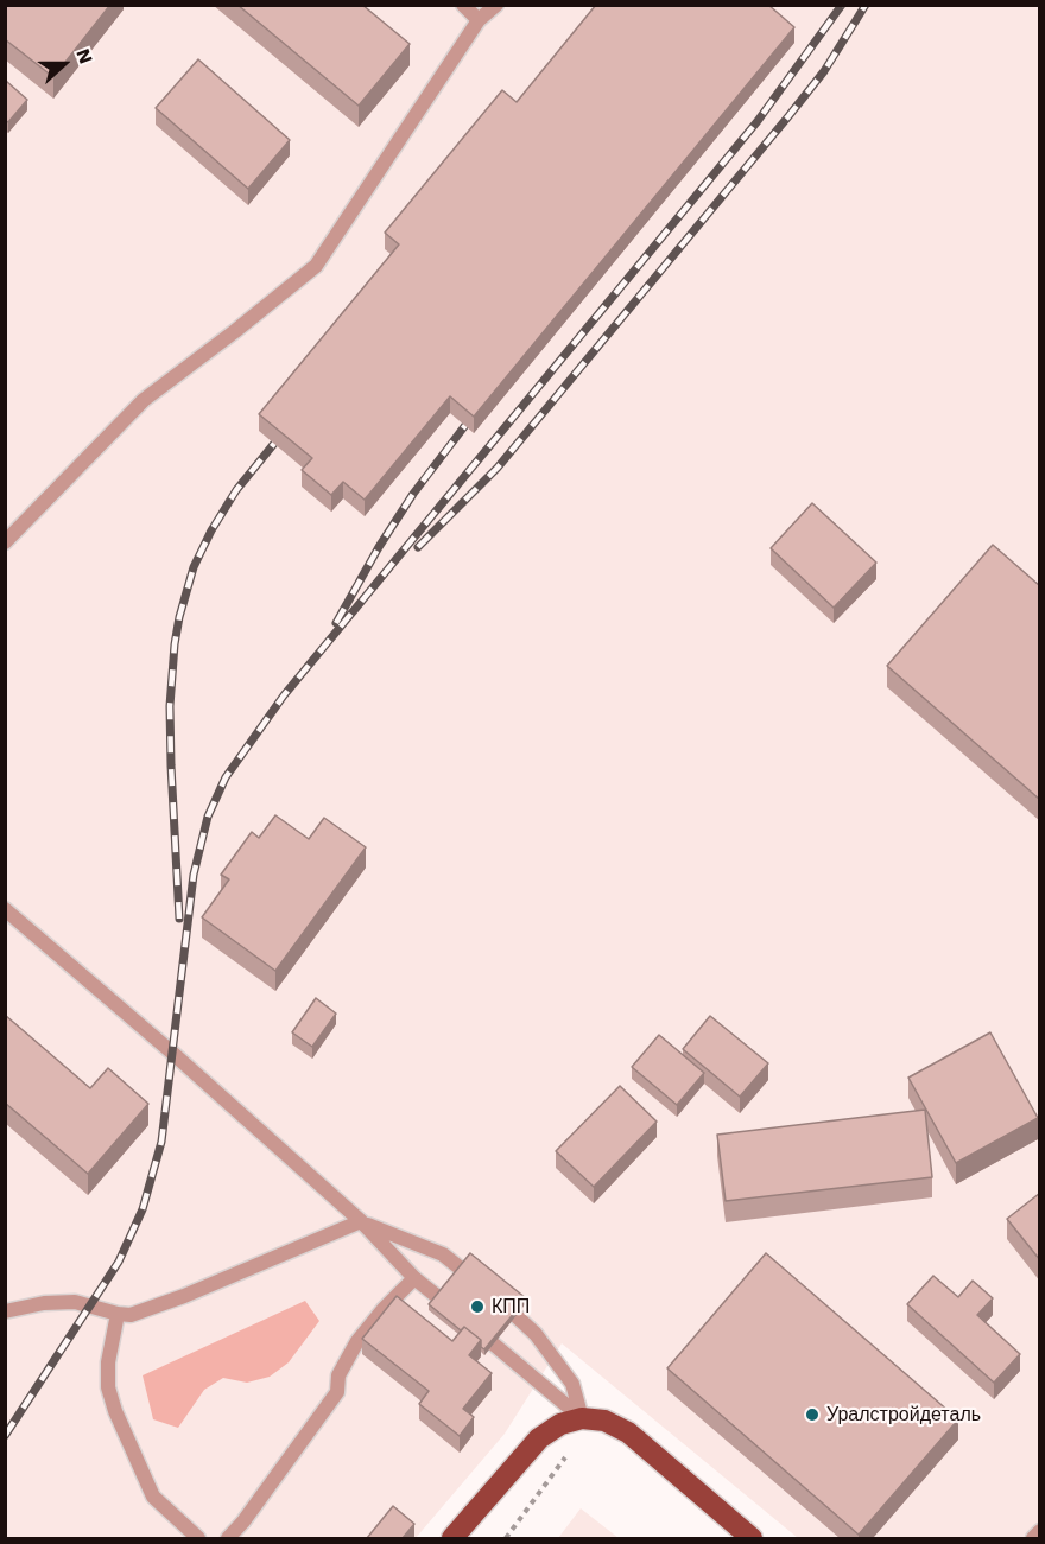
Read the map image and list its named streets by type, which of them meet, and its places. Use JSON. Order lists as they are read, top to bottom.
{
  "places": ["КПП", "Уралстройдеталь"],
  "north": "right"
}
